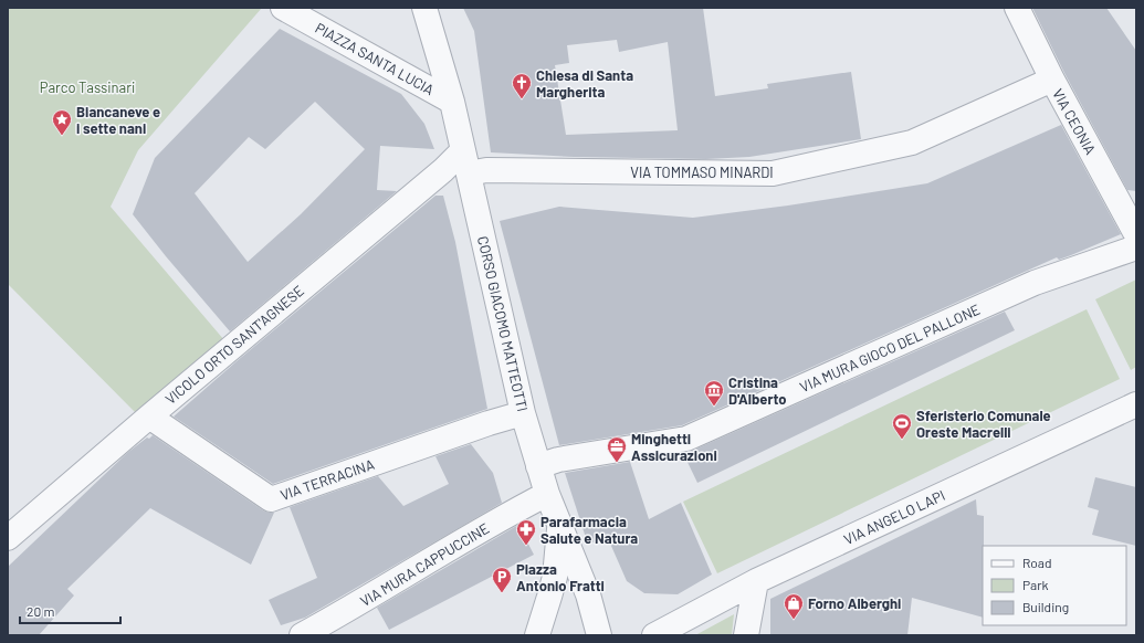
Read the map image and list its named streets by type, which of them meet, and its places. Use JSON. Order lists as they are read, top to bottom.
{
  "streets": {
    "street": [
      "PIAZZA SANTA LUCIA",
      "VIA CEONIA",
      "VIA TOMMASO MINARDI",
      "CORSO GIACOMO MATTEOTTI",
      "VICOLO ORTO SANT'AGNESE",
      "VIA MURA GIOCO DEL PALLONE",
      "VIA TERRACINA",
      "VIA ANGELO LAPI",
      "VIA MURA CAPPUCCINE"
    ]
  },
  "crossings": [
    ["PIAZZA SANTA LUCIA", "CORSO GIACOMO MATTEOTTI"],
    ["VIA CEONIA", "VIA TOMMASO MINARDI"],
    ["VIA TOMMASO MINARDI", "CORSO GIACOMO MATTEOTTI"],
    ["VIA TOMMASO MINARDI", "VICOLO ORTO SANT'AGNESE"],
    ["CORSO GIACOMO MATTEOTTI", "VICOLO ORTO SANT'AGNESE"],
    ["CORSO GIACOMO MATTEOTTI", "VIA MURA GIOCO DEL PALLONE"],
    ["CORSO GIACOMO MATTEOTTI", "VIA TERRACINA"],
    ["CORSO GIACOMO MATTEOTTI", "VIA MURA CAPPUCCINE"],
    ["VICOLO ORTO SANT'AGNESE", "VIA TERRACINA"]
  ],
  "parks": ["Parco Tassinari"],
  "places": {
    "church": ["Chiesa di Santa Margherita"],
    "place": ["Biancaneve e i sette nani"],
    "museum": ["Cristina D'Alberto"],
    "sports": ["Sferisterio Comunale Oreste Macrelli"],
    "office": ["Minghetti Assicurazioni"],
    "pharmacy": ["Parafarmacia Salute e Natura"],
    "parking": ["Piazza Antonio Fratti"],
    "shop": ["Forno Alberghi"]
  },
  "legend": ["Road", "Park", "Building"],
  "scale_bar": "20 m"
}
